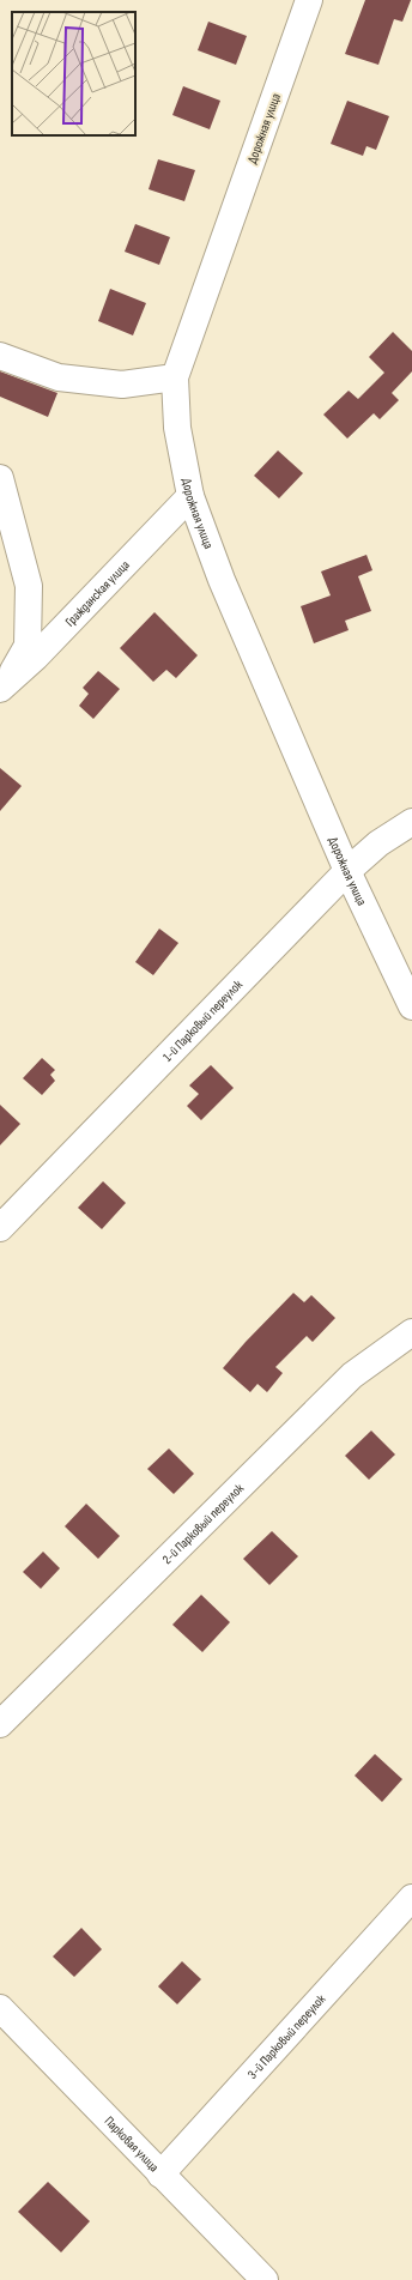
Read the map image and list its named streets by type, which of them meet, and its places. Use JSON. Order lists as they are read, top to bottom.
{
  "streets": {
    "street": [
      "Дорожная улица",
      "Гражданская улица",
      "1-й Парковый переулок",
      "2-й Парковый переулок",
      "3-й Парковый переулок",
      "Парковая улица"
    ]
  },
  "crossings": [
    ["Дорожная улица", "Гражданская улица"],
    ["Дорожная улица", "1-й Парковый переулок"],
    ["3-й Парковый переулок", "Парковая улица"]
  ]
}
